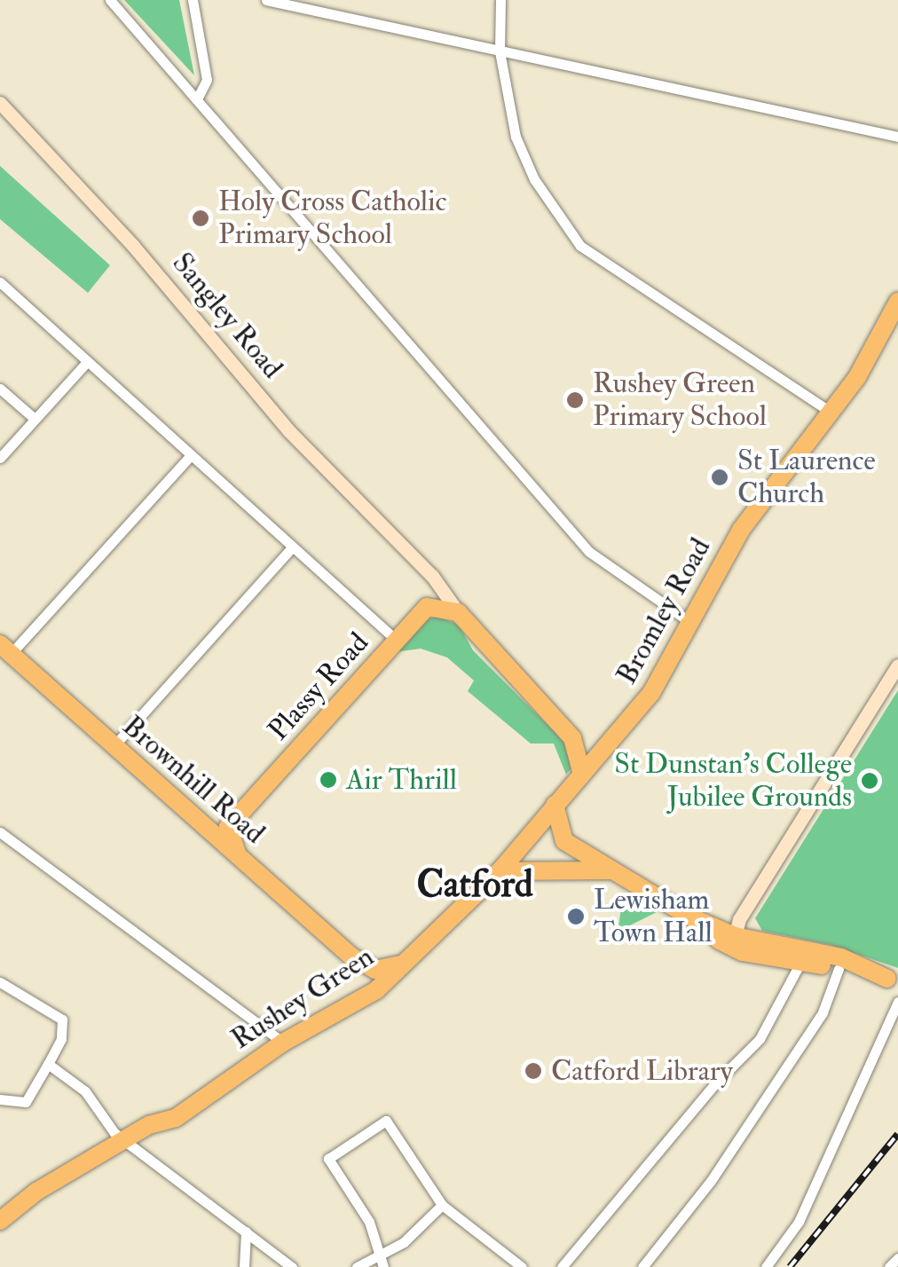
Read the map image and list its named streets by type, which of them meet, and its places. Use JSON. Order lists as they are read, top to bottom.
{
  "streets": {
    "highway": [
      "Sangley Road",
      "Bromley Road",
      "Plassy Road",
      "Brownhill Road",
      "Rushey Green"
    ]
  },
  "crossings": [
    ["Sangley Road", "Bromley Road"],
    ["Sangley Road", "Rushey Green"],
    ["Bromley Road", "Rushey Green"],
    ["Brownhill Road", "Rushey Green"]
  ],
  "districts": ["Catford"],
  "places": [
    "Holy Cross Catholic Primary School",
    "Rushey Green Primary School",
    "St Laurence Church",
    "Air Thrill",
    "St Dunstan's College Jubilee Grounds",
    "Lewisham Town Hall",
    "Catford Library"
  ]
}
